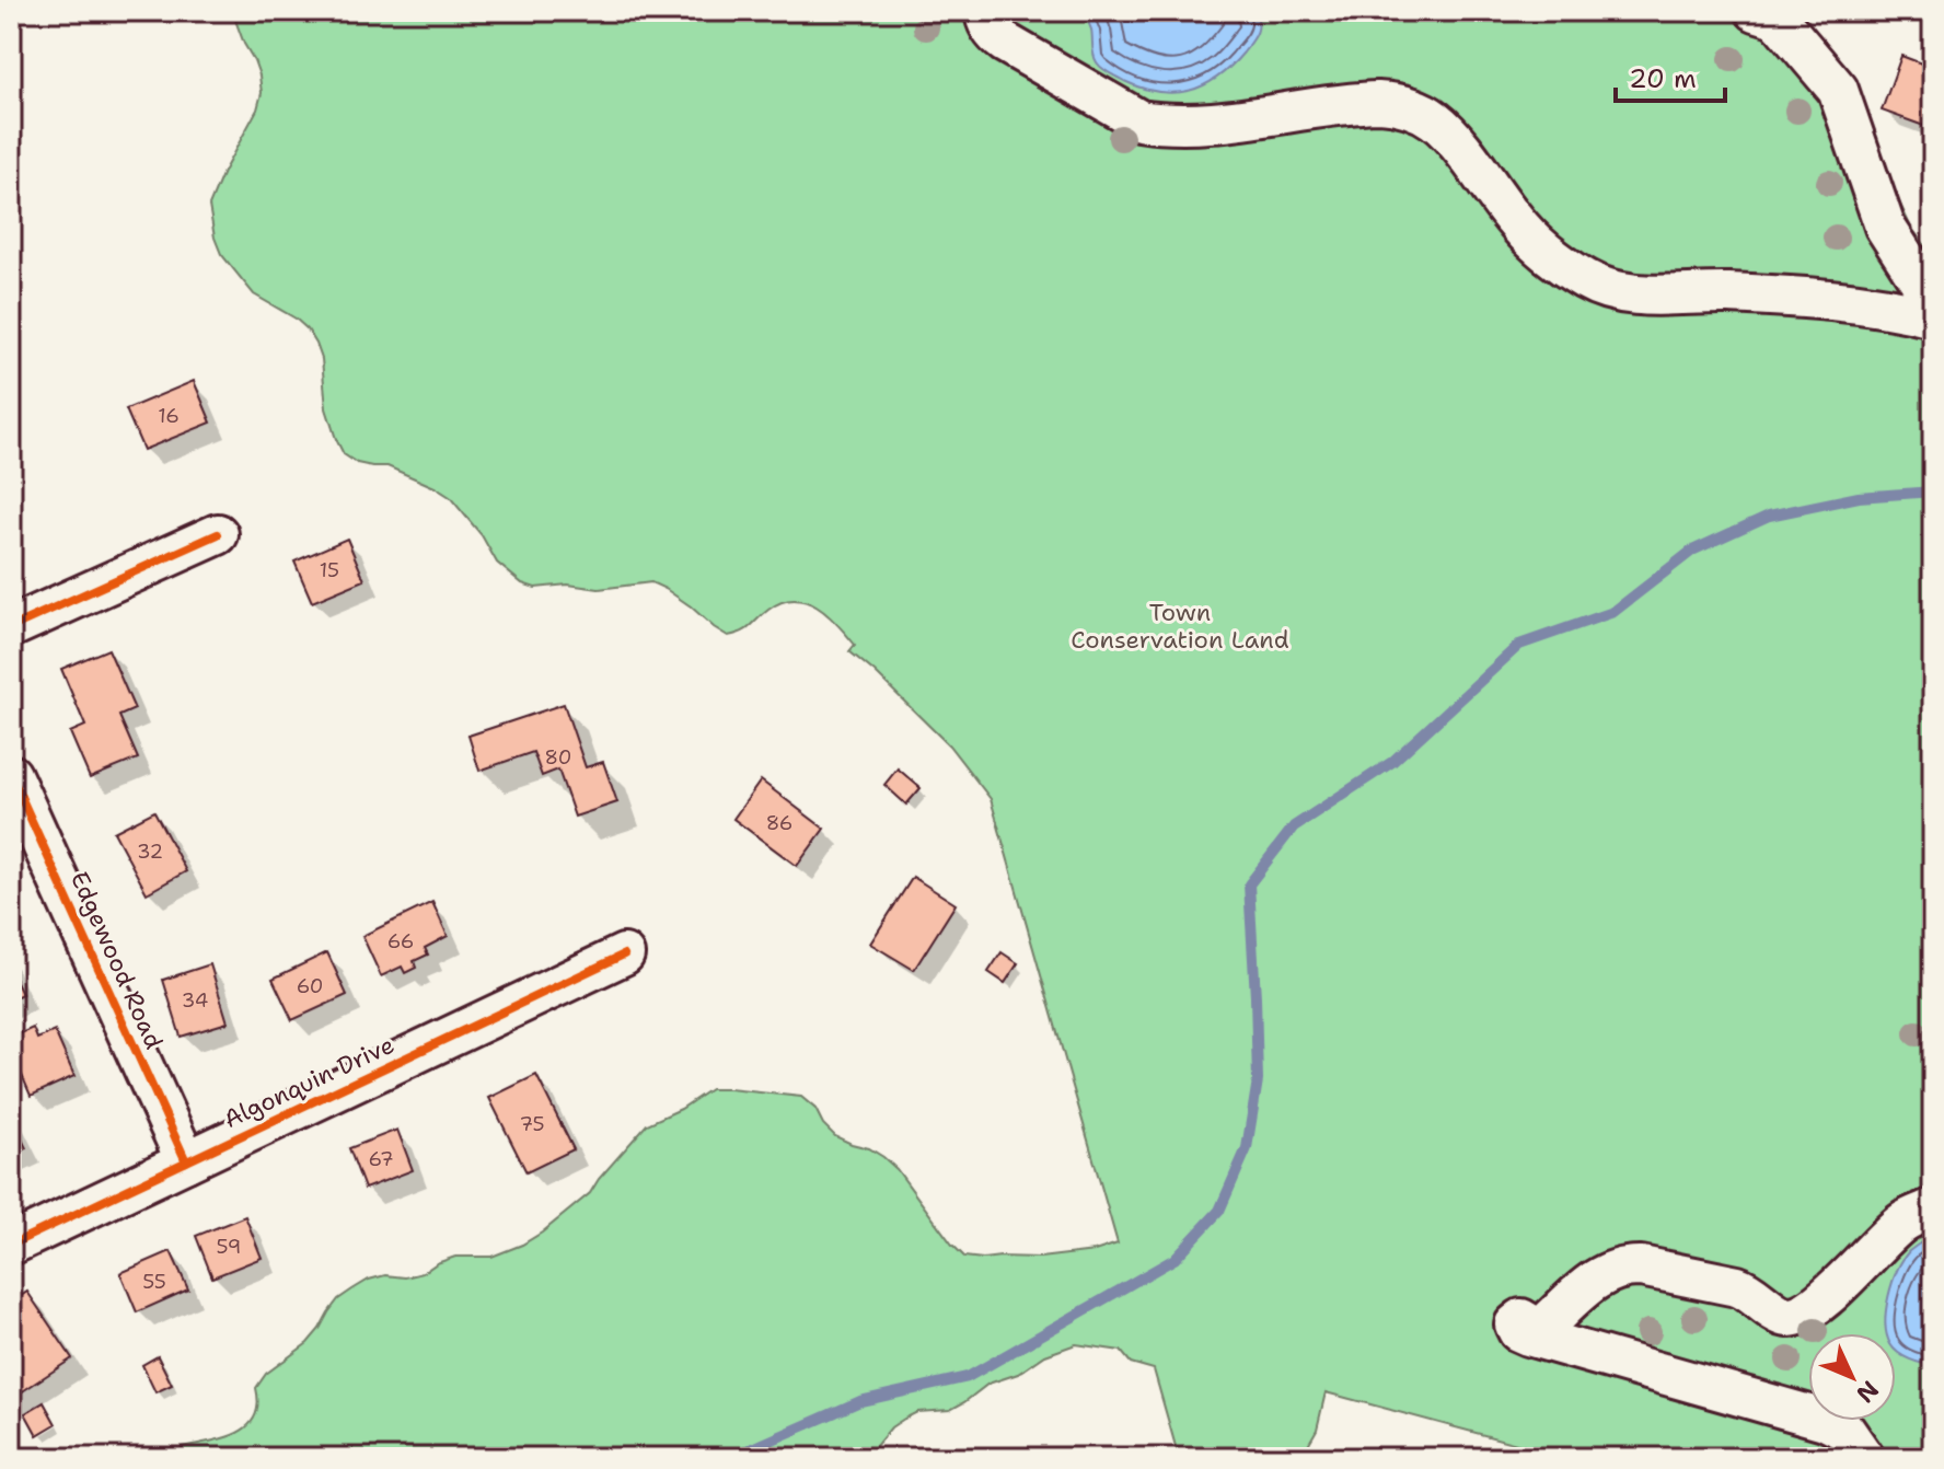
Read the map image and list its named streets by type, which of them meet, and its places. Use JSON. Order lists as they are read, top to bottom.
{
  "streets": {
    "street": ["Edgewood Road", "Algonquin Drive"]
  },
  "crossings": [
    ["Edgewood Road", "Algonquin Drive"]
  ],
  "parks": ["Town Conservation Land"],
  "house_numbers": [
    "16",
    "15",
    "80",
    "86",
    "32",
    "66",
    "60",
    "34",
    "75",
    "67",
    "59",
    "55"
  ],
  "scale_bar": "20 m",
  "north": "bottom right"
}
